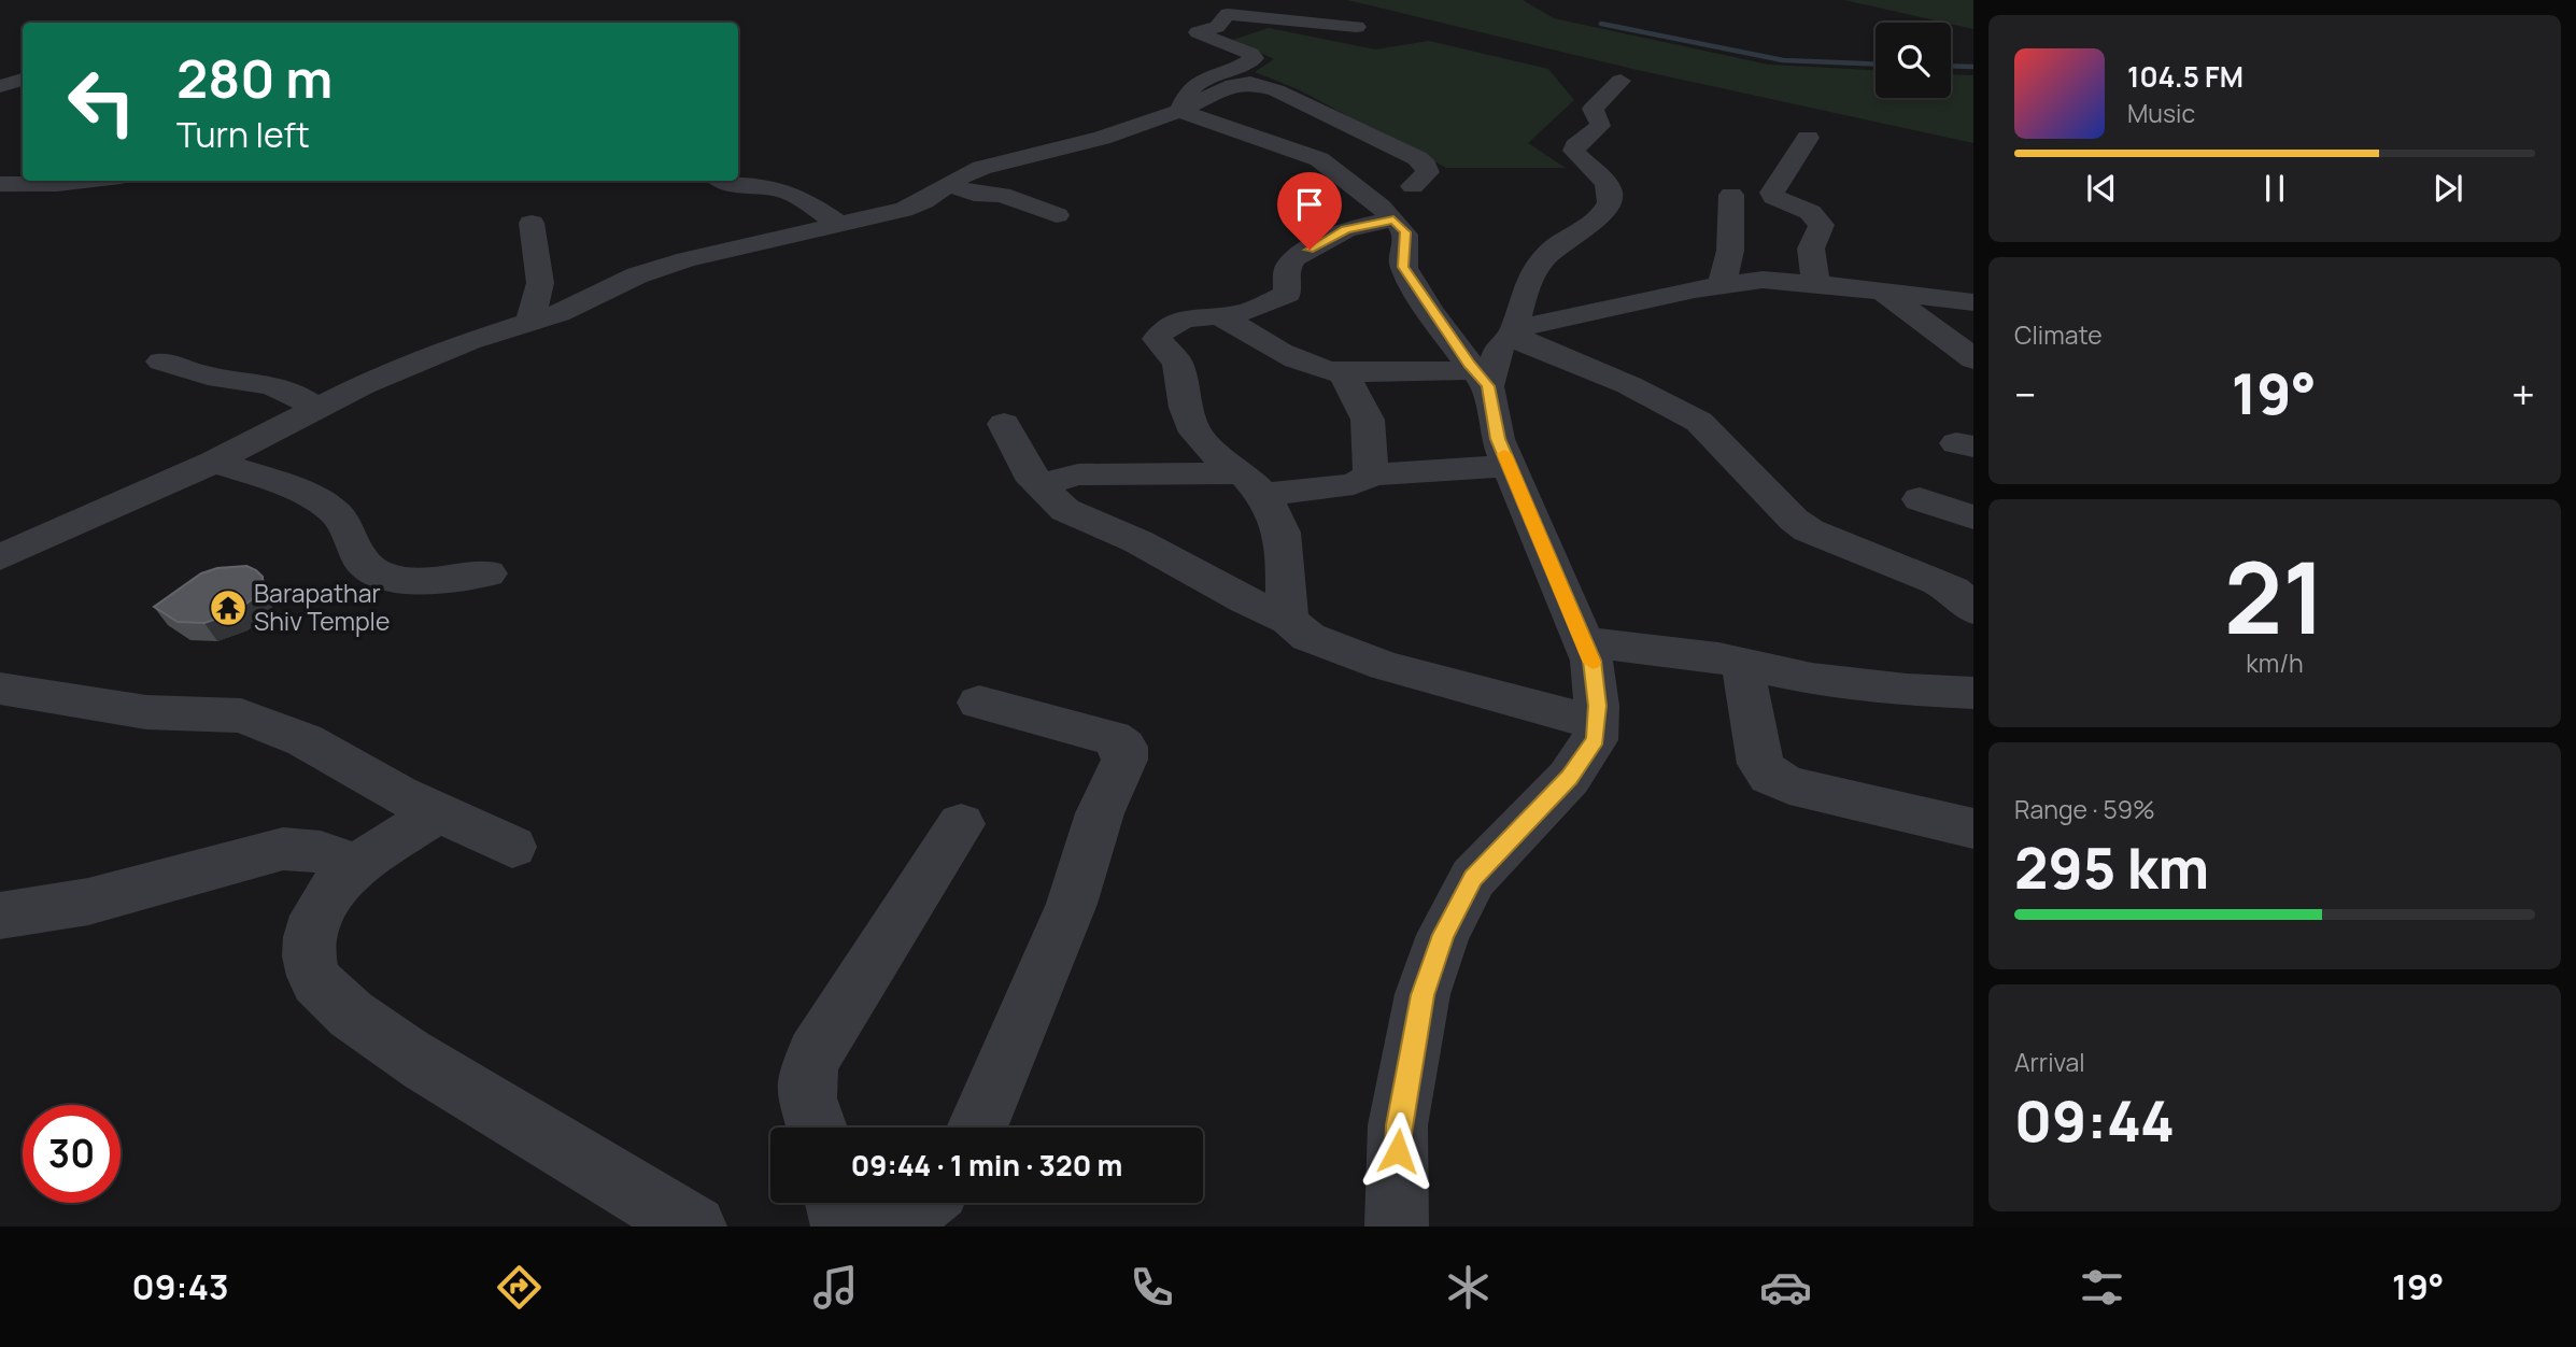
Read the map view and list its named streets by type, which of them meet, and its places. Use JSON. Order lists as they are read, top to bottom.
{
  "places": {
    "temple": ["Barapathar Shiv Temple"]
  },
  "page": {
    "turn": ["280 m", "Turn left"],
    "song": ["104.5 FM", "Music"],
    "tile": [
      "Climate",
      ["21", "km/h"],
      ["Range · 59%", "295 km"],
      ["Arrival", "09:44"]
    ],
    "heat": ["−", "19°", "+"],
    "limit": "30",
    "trip": "09:44 · 1 min · 320 m",
    "tabs": ["09:43", "19°"]
  }
}
